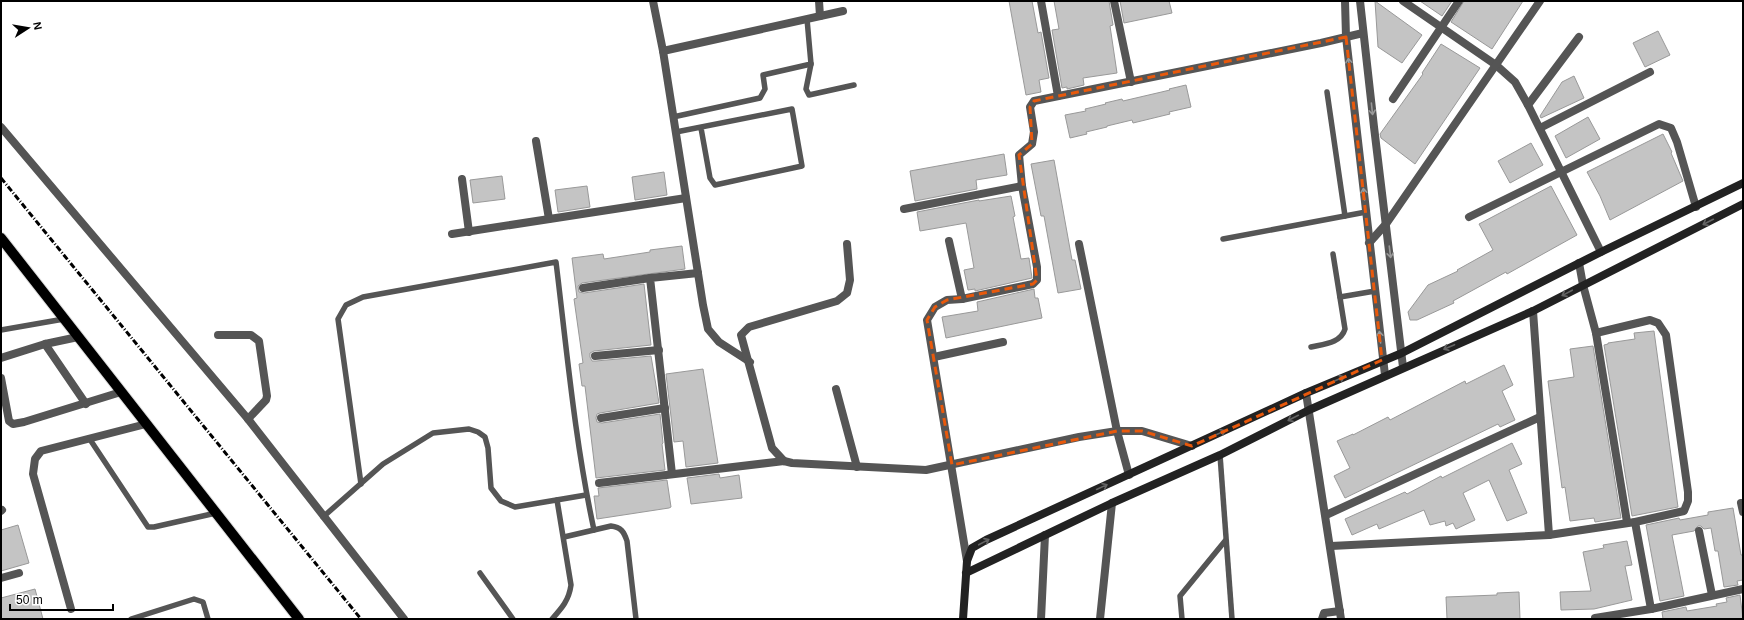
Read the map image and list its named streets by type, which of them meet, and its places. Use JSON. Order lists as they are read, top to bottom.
{
  "scale_bar": "50 m",
  "north": "right"
}
